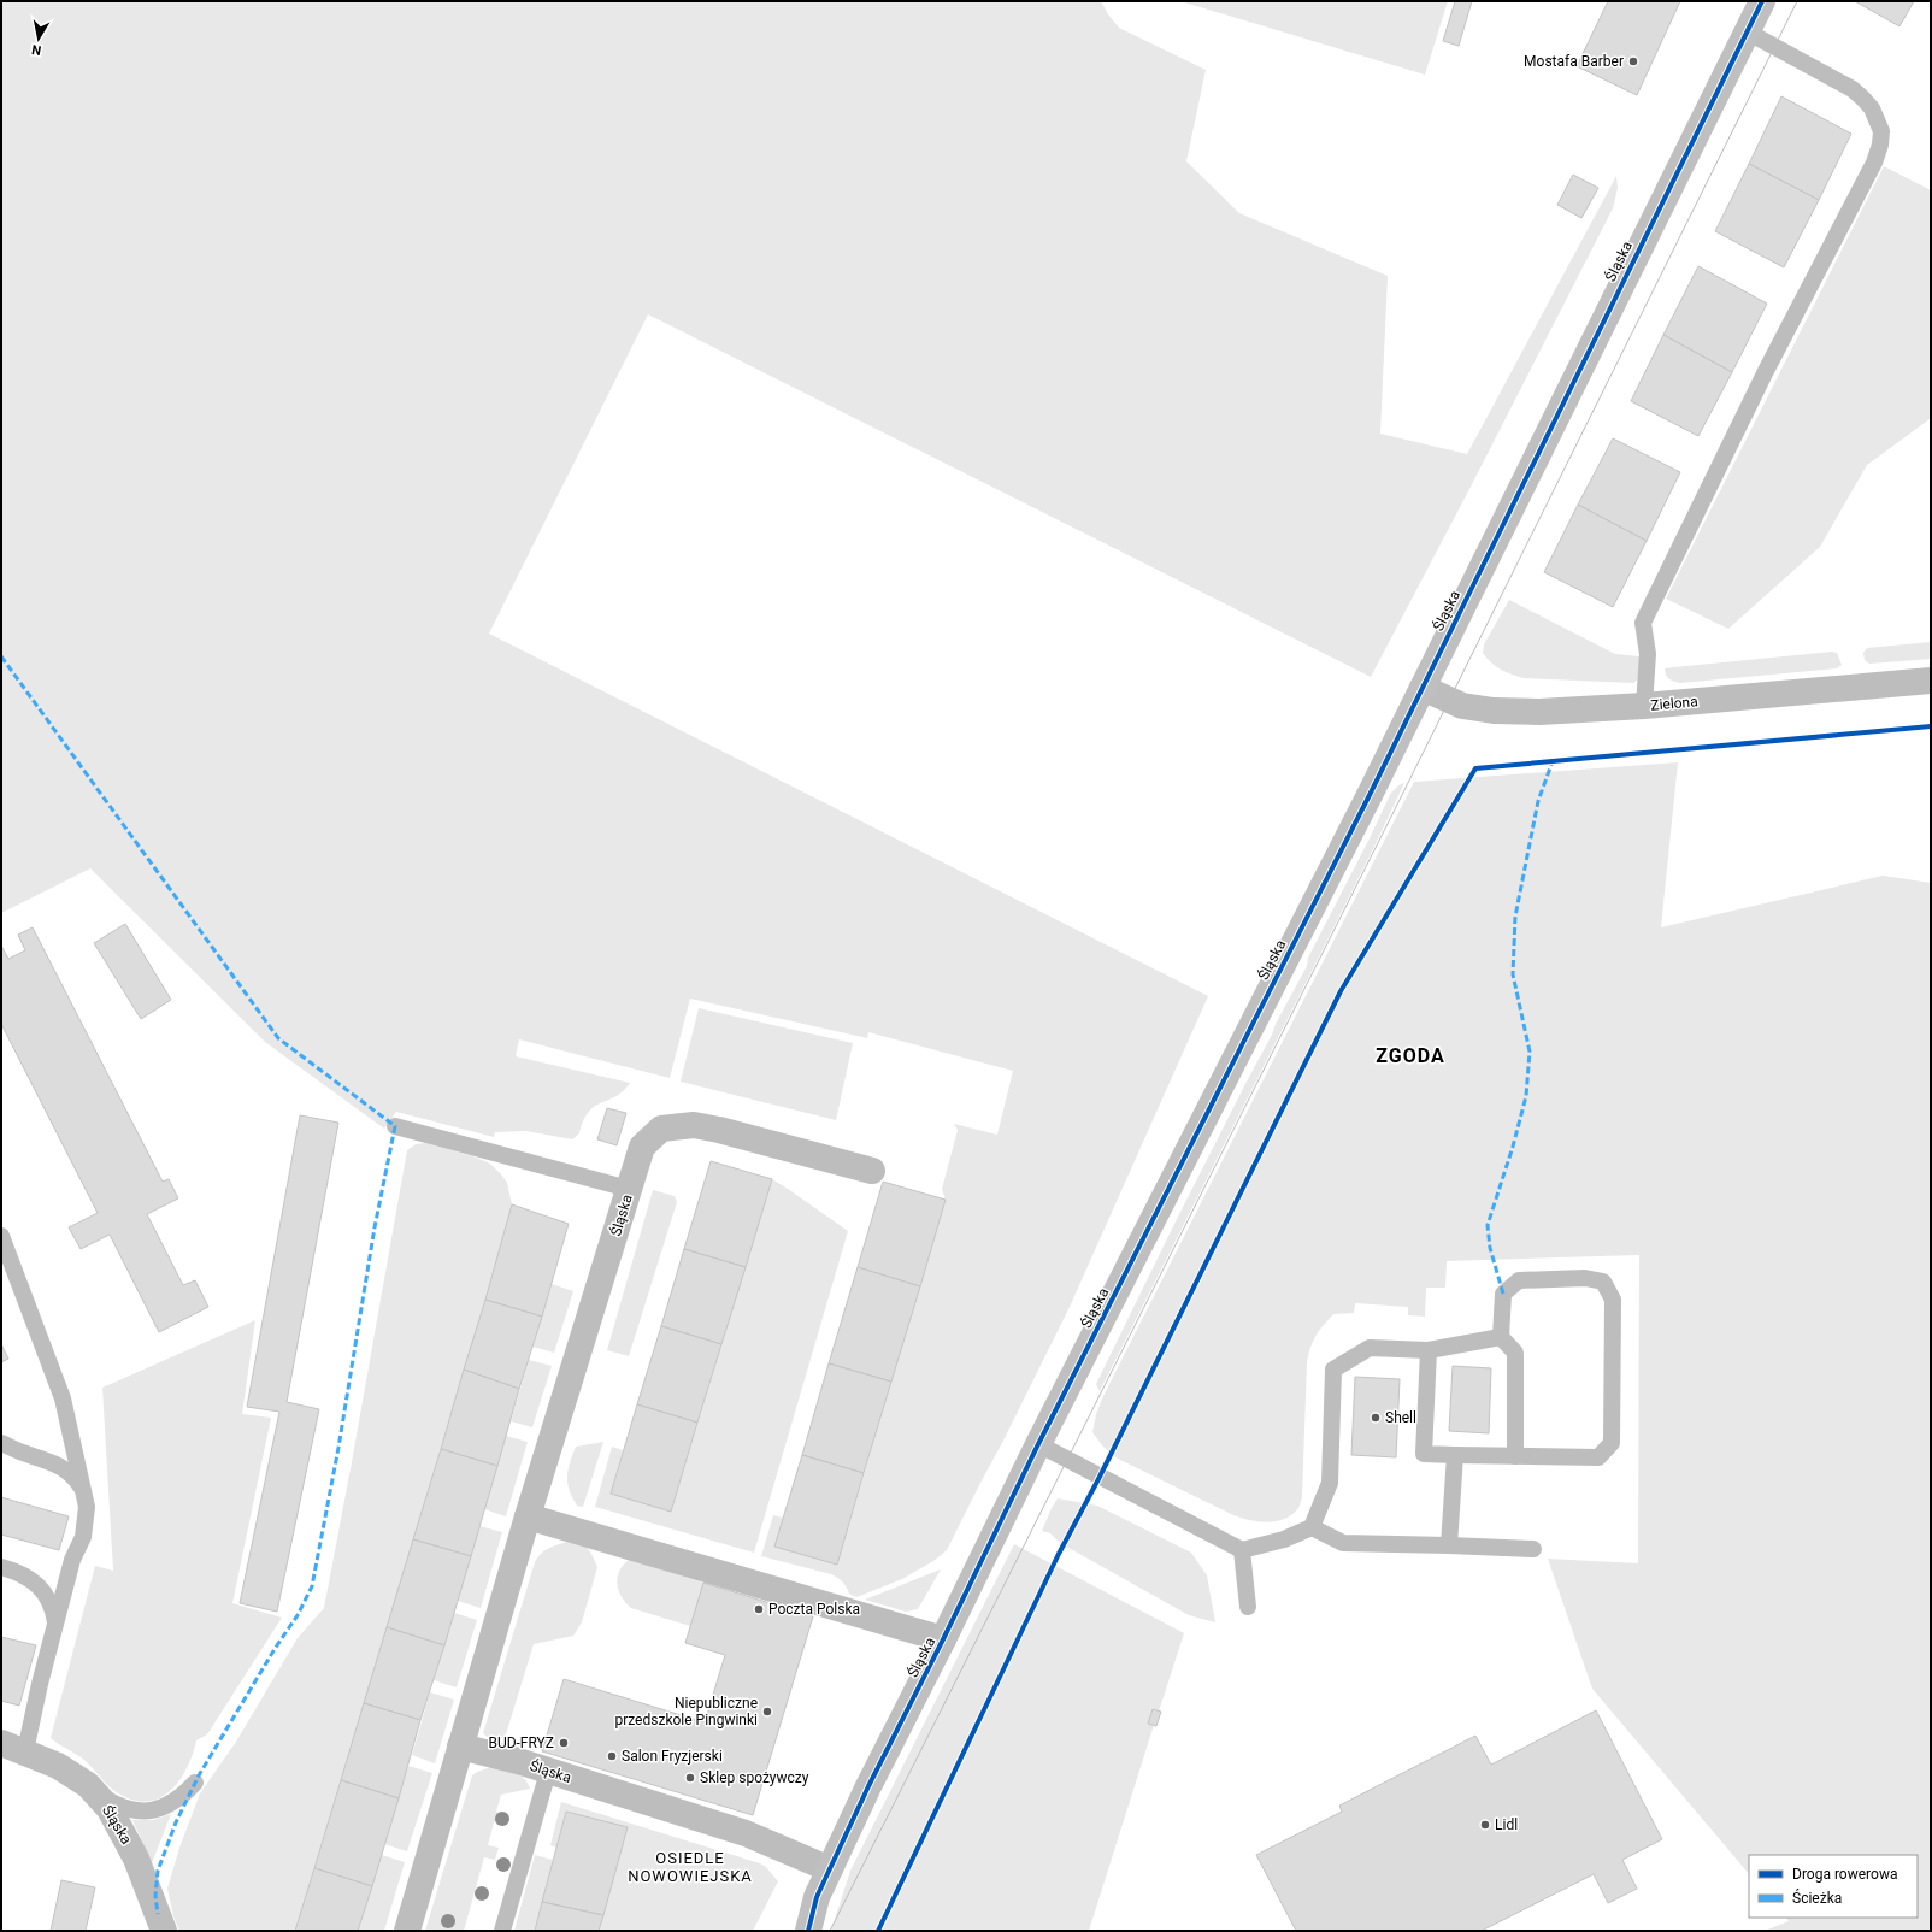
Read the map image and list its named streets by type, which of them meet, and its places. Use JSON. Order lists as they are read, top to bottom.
{
  "streets": {
    "street": ["Śląska", "Zielona"]
  },
  "crossings": [
    ["Śląska", "Zielona"]
  ],
  "districts": ["ZGODA", "OSIEDLE NOWOWIEJSKA"],
  "places": [
    "Mostafa Barber",
    "Shell",
    "Poczta Polska",
    "Niepubliczne przedszkole Pingwinki",
    "BUD-FRYZ",
    "Salon Fryzjerski",
    "Sklep spożywczy",
    "Lidl"
  ],
  "legend": ["Droga rowerowa", "Ścieżka"],
  "north": "bottom"
}
